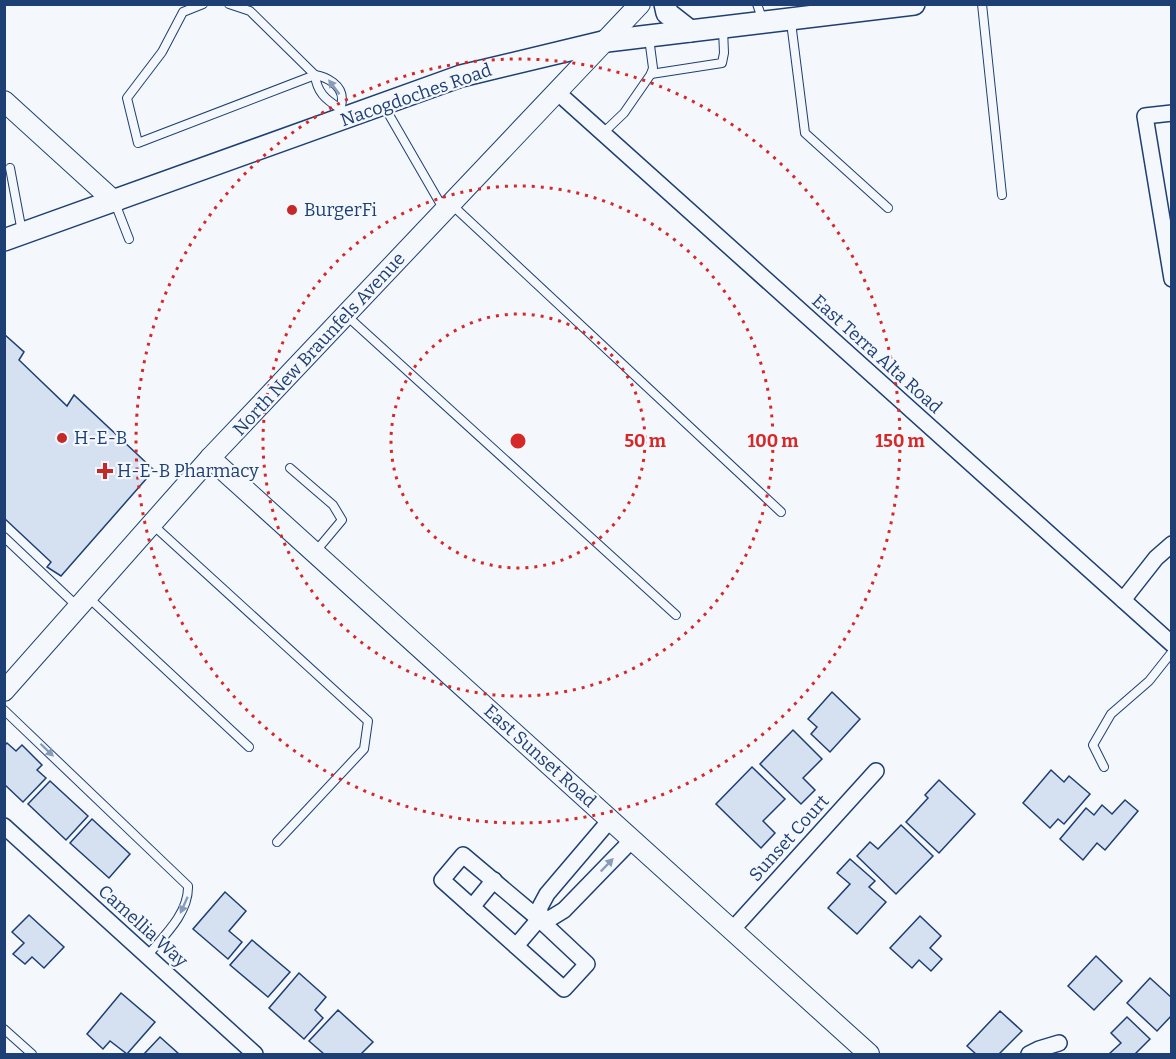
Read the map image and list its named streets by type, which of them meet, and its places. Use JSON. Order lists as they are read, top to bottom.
{
  "streets": {
    "main road": ["Nacogdoches Road"],
    "street": [
      "North New Braunfels Avenue",
      "East Terra Alta Road",
      "East Sunset Road",
      "Sunset Court",
      "Camellia Way"
    ]
  },
  "crossings": [
    ["Nacogdoches Road", "North New Braunfels Avenue"],
    ["North New Braunfels Avenue", "East Terra Alta Road"],
    ["North New Braunfels Avenue", "East Sunset Road"],
    ["East Sunset Road", "Sunset Court"]
  ],
  "places": {
    "other": ["BurgerFi", "H-E-B"],
    "health": ["H-E-B Pharmacy"]
  },
  "rings": ["50 m", "100 m", "150 m"]
}
